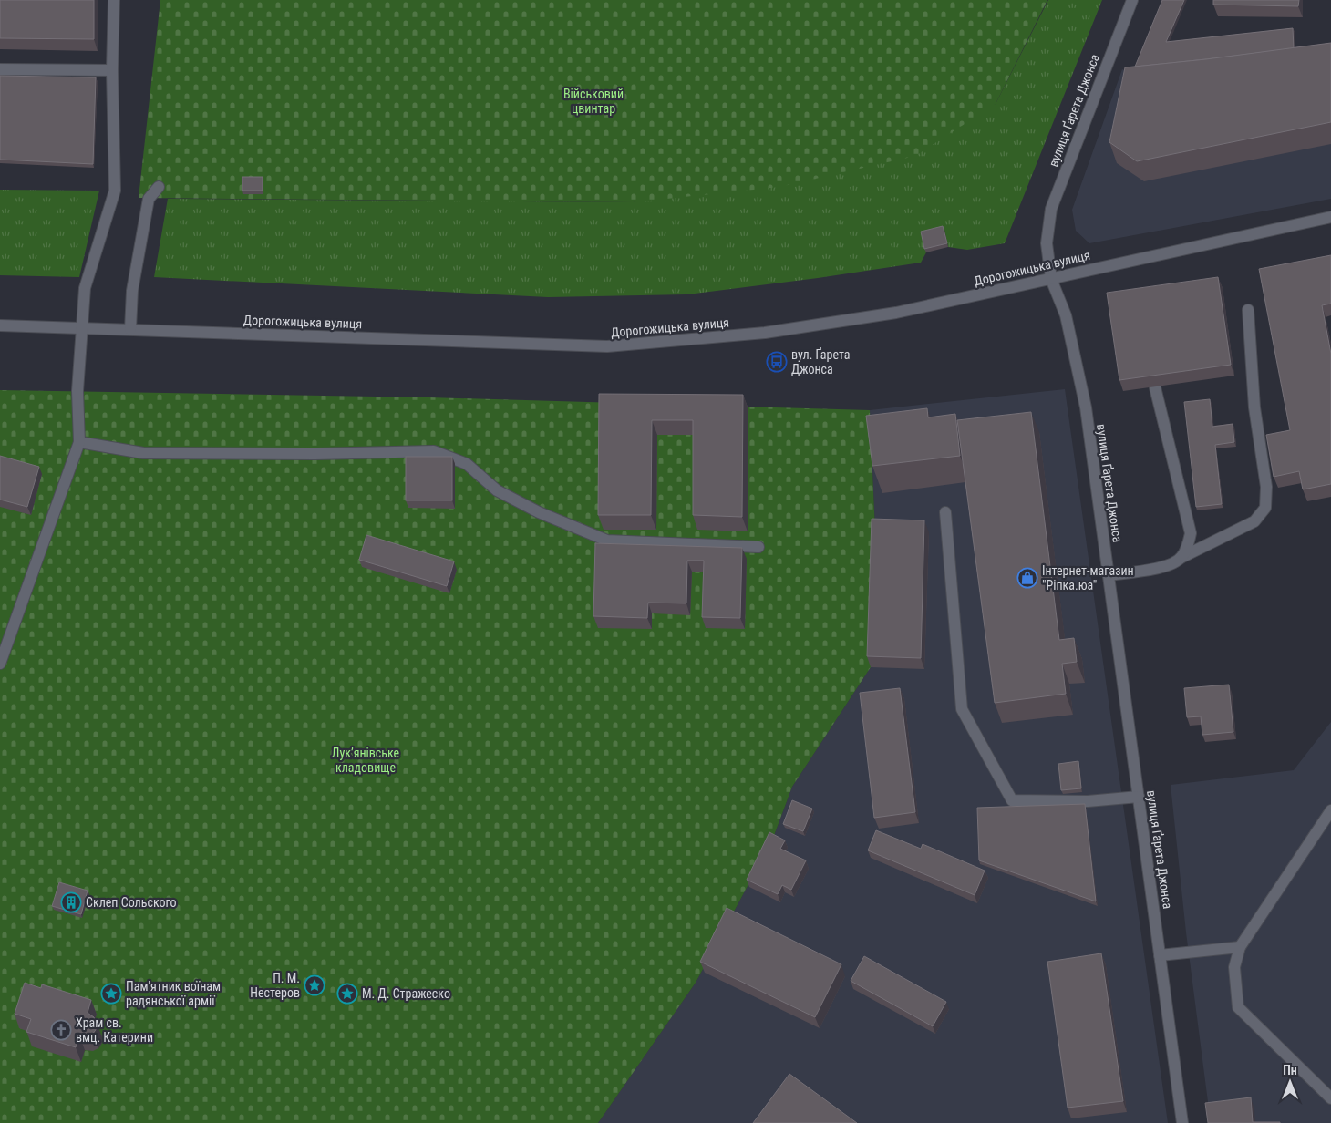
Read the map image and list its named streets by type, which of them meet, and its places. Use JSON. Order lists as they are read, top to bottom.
{
  "streets": {
    "street": ["вулиця Ґарета Джонса", "Дорогожицька вулиця"]
  },
  "crossings": [
    ["вулиця Ґарета Джонса", "Дорогожицька вулиця"]
  ],
  "parks": ["Військовий цвинтар", "Лукʼянівське кладовище"],
  "places": {
    "bus stop": ["вул. Ґарета Джонса"],
    "shop": ["Інтернет-магазин \"Ріпка.юа\""],
    "building": ["Склеп Сольского"],
    "place": ["П. М. Нестеров", "Пам'ятник воїнам радянської армії", "М. Д. Стражеско"],
    "church": ["Храм св. вмц. Катерини"]
  },
  "north": "top"
}
